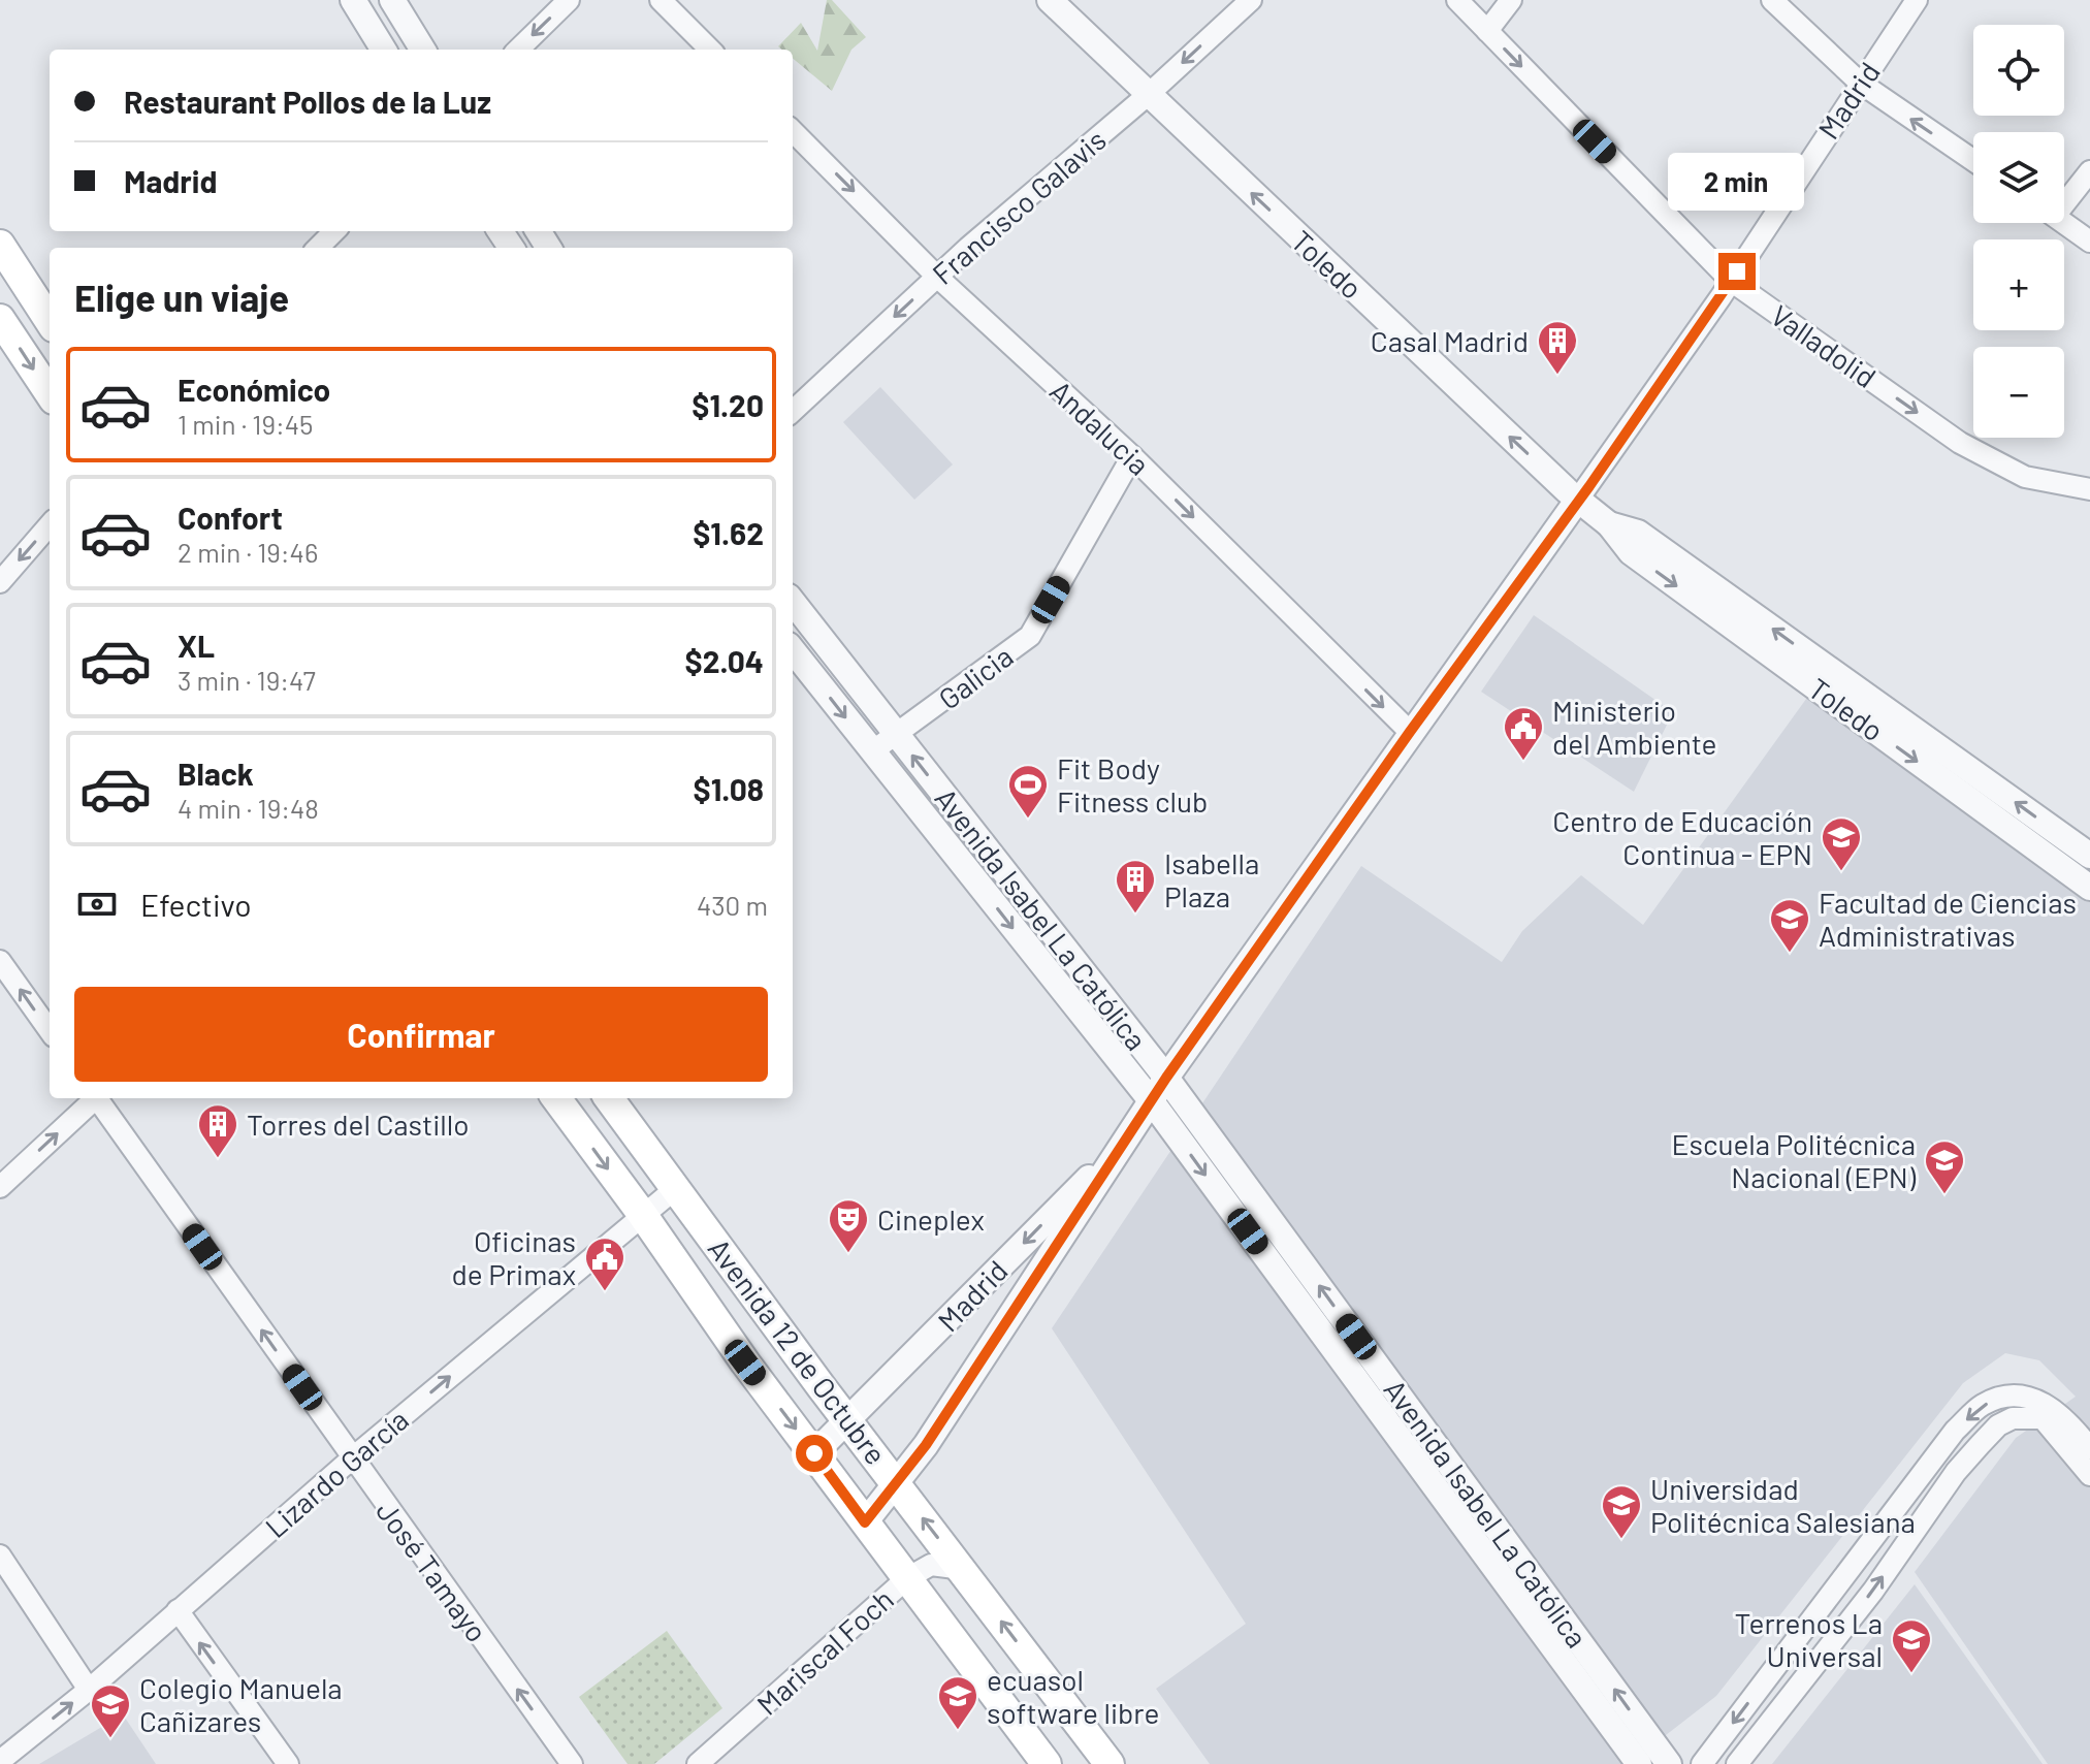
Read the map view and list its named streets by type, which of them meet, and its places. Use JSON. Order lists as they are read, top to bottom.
{
  "streets": {
    "main road": ["Avenida 12 de Octubre"],
    "street": [
      "Madrid",
      "Francisco Galavis",
      "Toledo",
      "Valladolid",
      "Andalucia",
      "Galicia",
      "Avenida Isabel La Católica",
      "Lizardo García",
      "José Tamayo",
      "Mariscal Foch"
    ]
  },
  "crossings": [
    ["Madrid", "Toledo"],
    ["Madrid", "Valladolid"],
    ["Madrid", "Andalucia"],
    ["Madrid", "Avenida Isabel La Católica"],
    ["Madrid", "Avenida 12 de Octubre"],
    ["Francisco Galavis", "Toledo"],
    ["Francisco Galavis", "Andalucia"],
    ["Andalucia", "Galicia"],
    ["Galicia", "Avenida Isabel La Católica"],
    ["Avenida 12 de Octubre", "Lizardo García"],
    ["Avenida 12 de Octubre", "Mariscal Foch"],
    ["Lizardo García", "José Tamayo"]
  ],
  "one_way": [
    "Francisco Galavis",
    "Valladolid",
    "Andalucia",
    "Lizardo García",
    "José Tamayo"
  ],
  "places": {
    "building": ["Casal Madrid", "Isabella Plaza", "Torres del Castillo"],
    "public building": ["Ministerio del Ambiente", "Oficinas de Primax"],
    "sports": ["Fit Body Fitness club"],
    "school or university": [
      "Centro de Educación Continua - EPN",
      "Facultad de Ciencias Administrativas",
      "Escuela Politécnica Nacional (EPN)",
      "Universidad Politécnica Salesiana",
      "Terrenos La Universal",
      "ecuasol software libre",
      "Colegio Manuela Cañizares"
    ],
    "theatre": ["Cineplex"]
  },
  "page": {
    "map_buttons": ["+", "−"],
    "banner": ["Restaurant Pollos de la Luz", "Madrid"],
    "bubble": "2 min",
    "heading": "Elige un viaje",
    "list": [
      {
        "name": "Económico",
        "note": "1 min · 19:45",
        "value": "$1.20"
      },
      {
        "name": "Confort",
        "note": "2 min · 19:46",
        "value": "$1.62"
      },
      {
        "name": "XL",
        "note": "3 min · 19:47",
        "value": "$2.04"
      },
      {
        "name": "Black",
        "note": "4 min · 19:48",
        "value": "$1.08"
      }
    ],
    "pay": ["Efectivo", "430 m"],
    "buttons": "Confirmar"
  }
}
